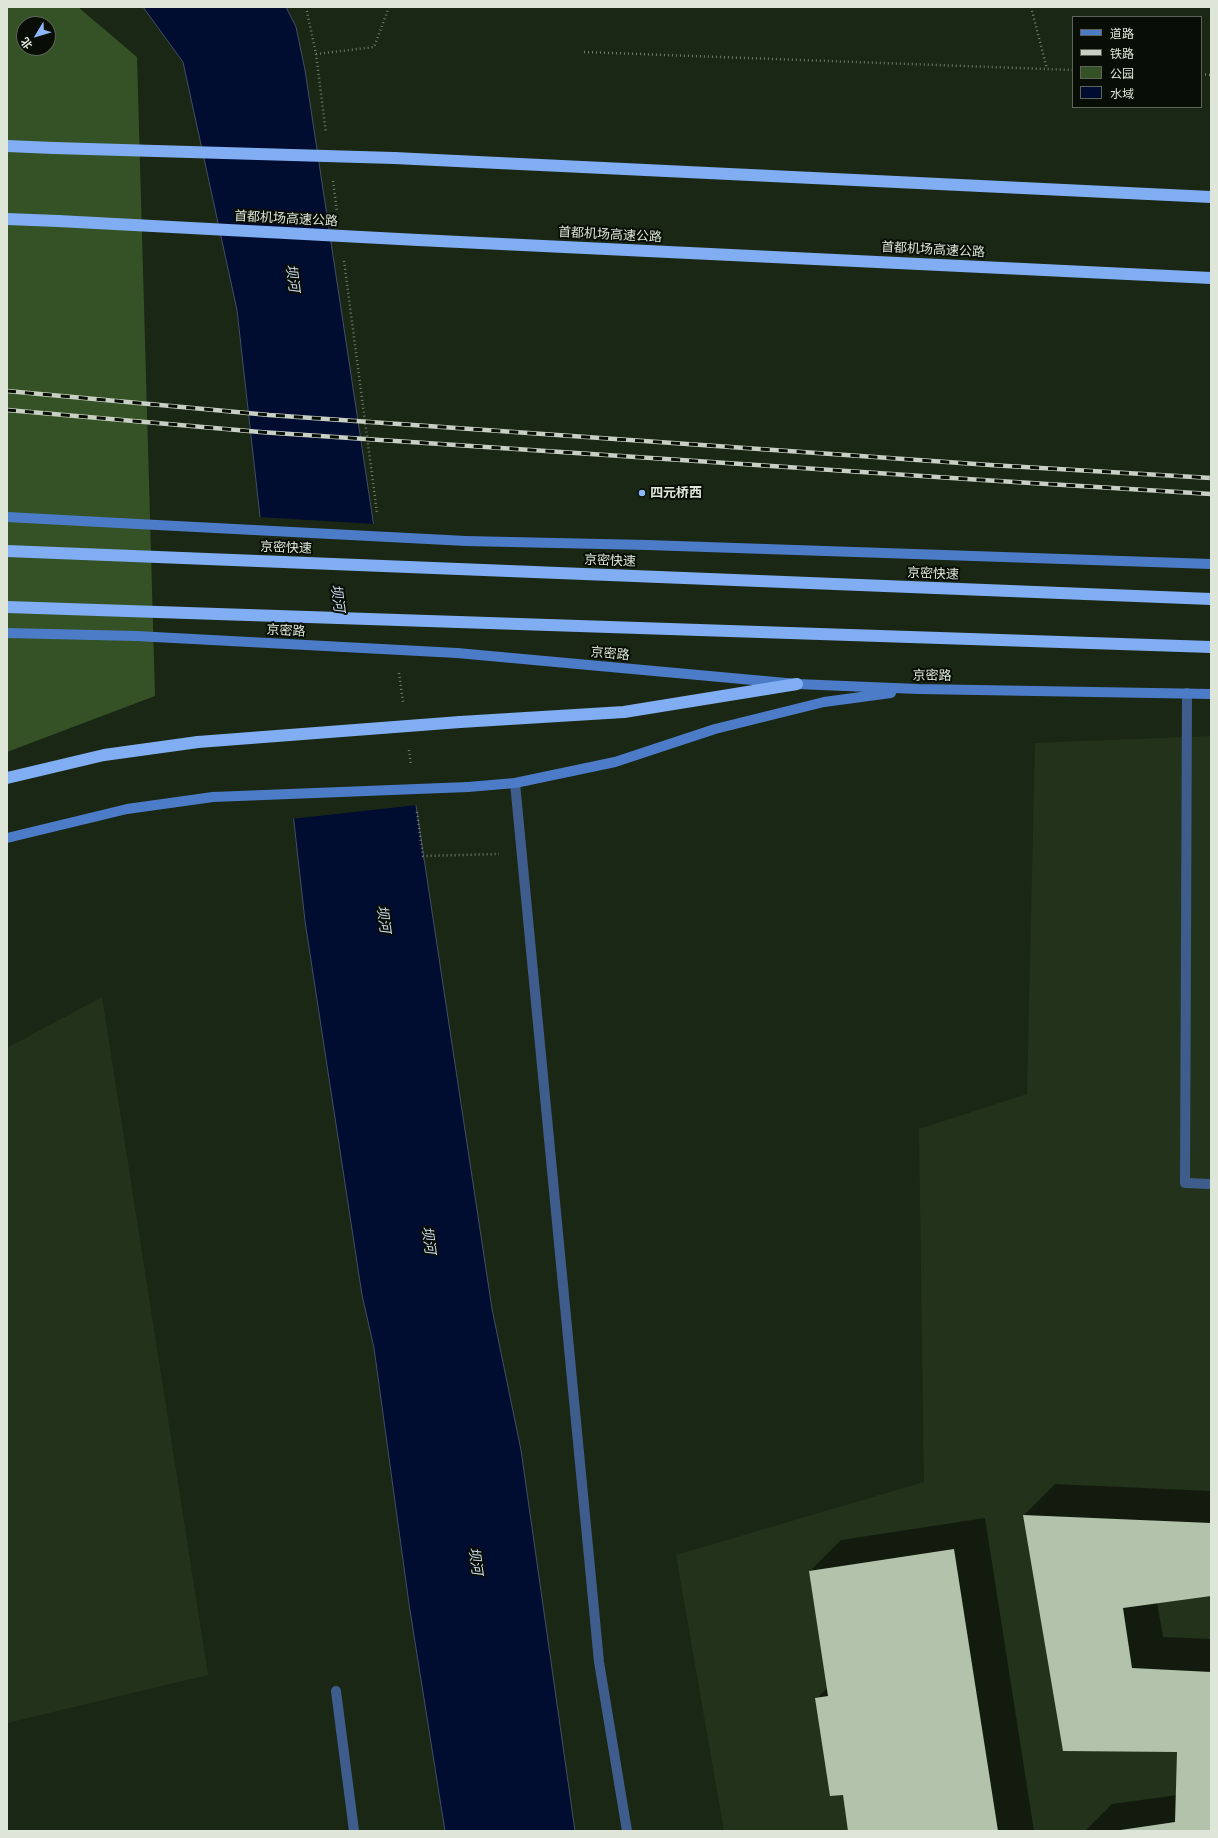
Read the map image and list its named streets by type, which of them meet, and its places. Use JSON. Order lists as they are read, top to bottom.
{
  "streets": {
    "highway": ["首都机场高速公路", "京密快速"],
    "main road": ["京密路"]
  },
  "water": ["坝河"],
  "places": ["四元桥西"],
  "legend": [
    "道路",
    "铁路",
    "公园",
    "水域"
  ],
  "north": "bottom left"
}
